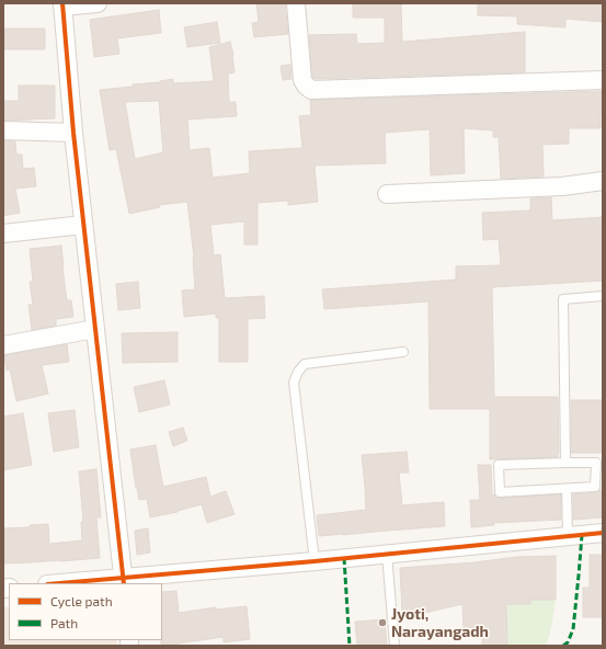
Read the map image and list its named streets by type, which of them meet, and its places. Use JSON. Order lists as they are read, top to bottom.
{
  "places": ["Jyoti, Narayangadh"],
  "legend": ["Cycle path", "Path"]
}
